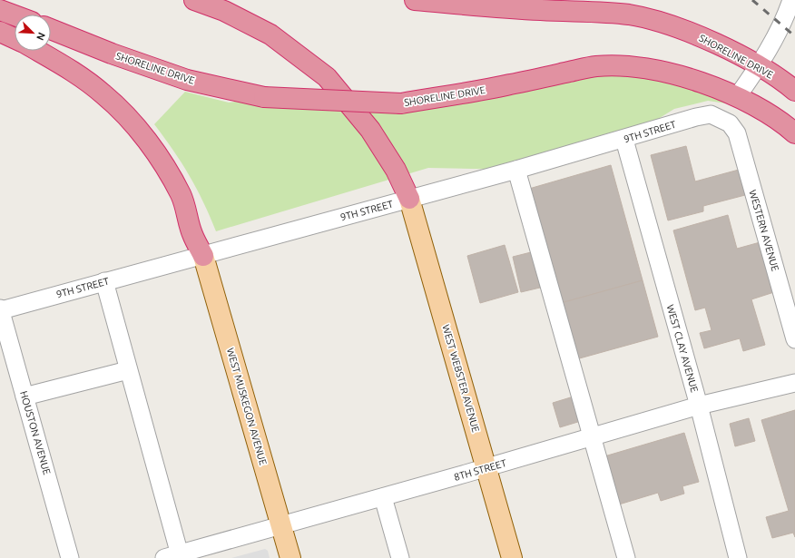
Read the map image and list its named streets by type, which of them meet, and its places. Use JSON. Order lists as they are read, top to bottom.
{
  "streets": {
    "highway": ["SHORELINE DRIVE"],
    "main road": ["WEST WEBSTER AVENUE", "WEST MUSKEGON AVENUE"],
    "street": [
      "9TH STREET",
      "WESTERN AVENUE",
      "WEST CLAY AVENUE",
      "HOUSTON AVENUE",
      "8TH STREET"
    ]
  },
  "crossings": [
    ["9TH STREET", "WESTERN AVENUE"],
    ["9TH STREET", "WEST CLAY AVENUE"],
    ["9TH STREET", "WEST WEBSTER AVENUE"],
    ["9TH STREET", "WEST MUSKEGON AVENUE"],
    ["9TH STREET", "HOUSTON AVENUE"],
    ["WEST CLAY AVENUE", "8TH STREET"],
    ["WEST WEBSTER AVENUE", "8TH STREET"],
    ["WEST MUSKEGON AVENUE", "8TH STREET"]
  ],
  "north": "bottom right"
}
